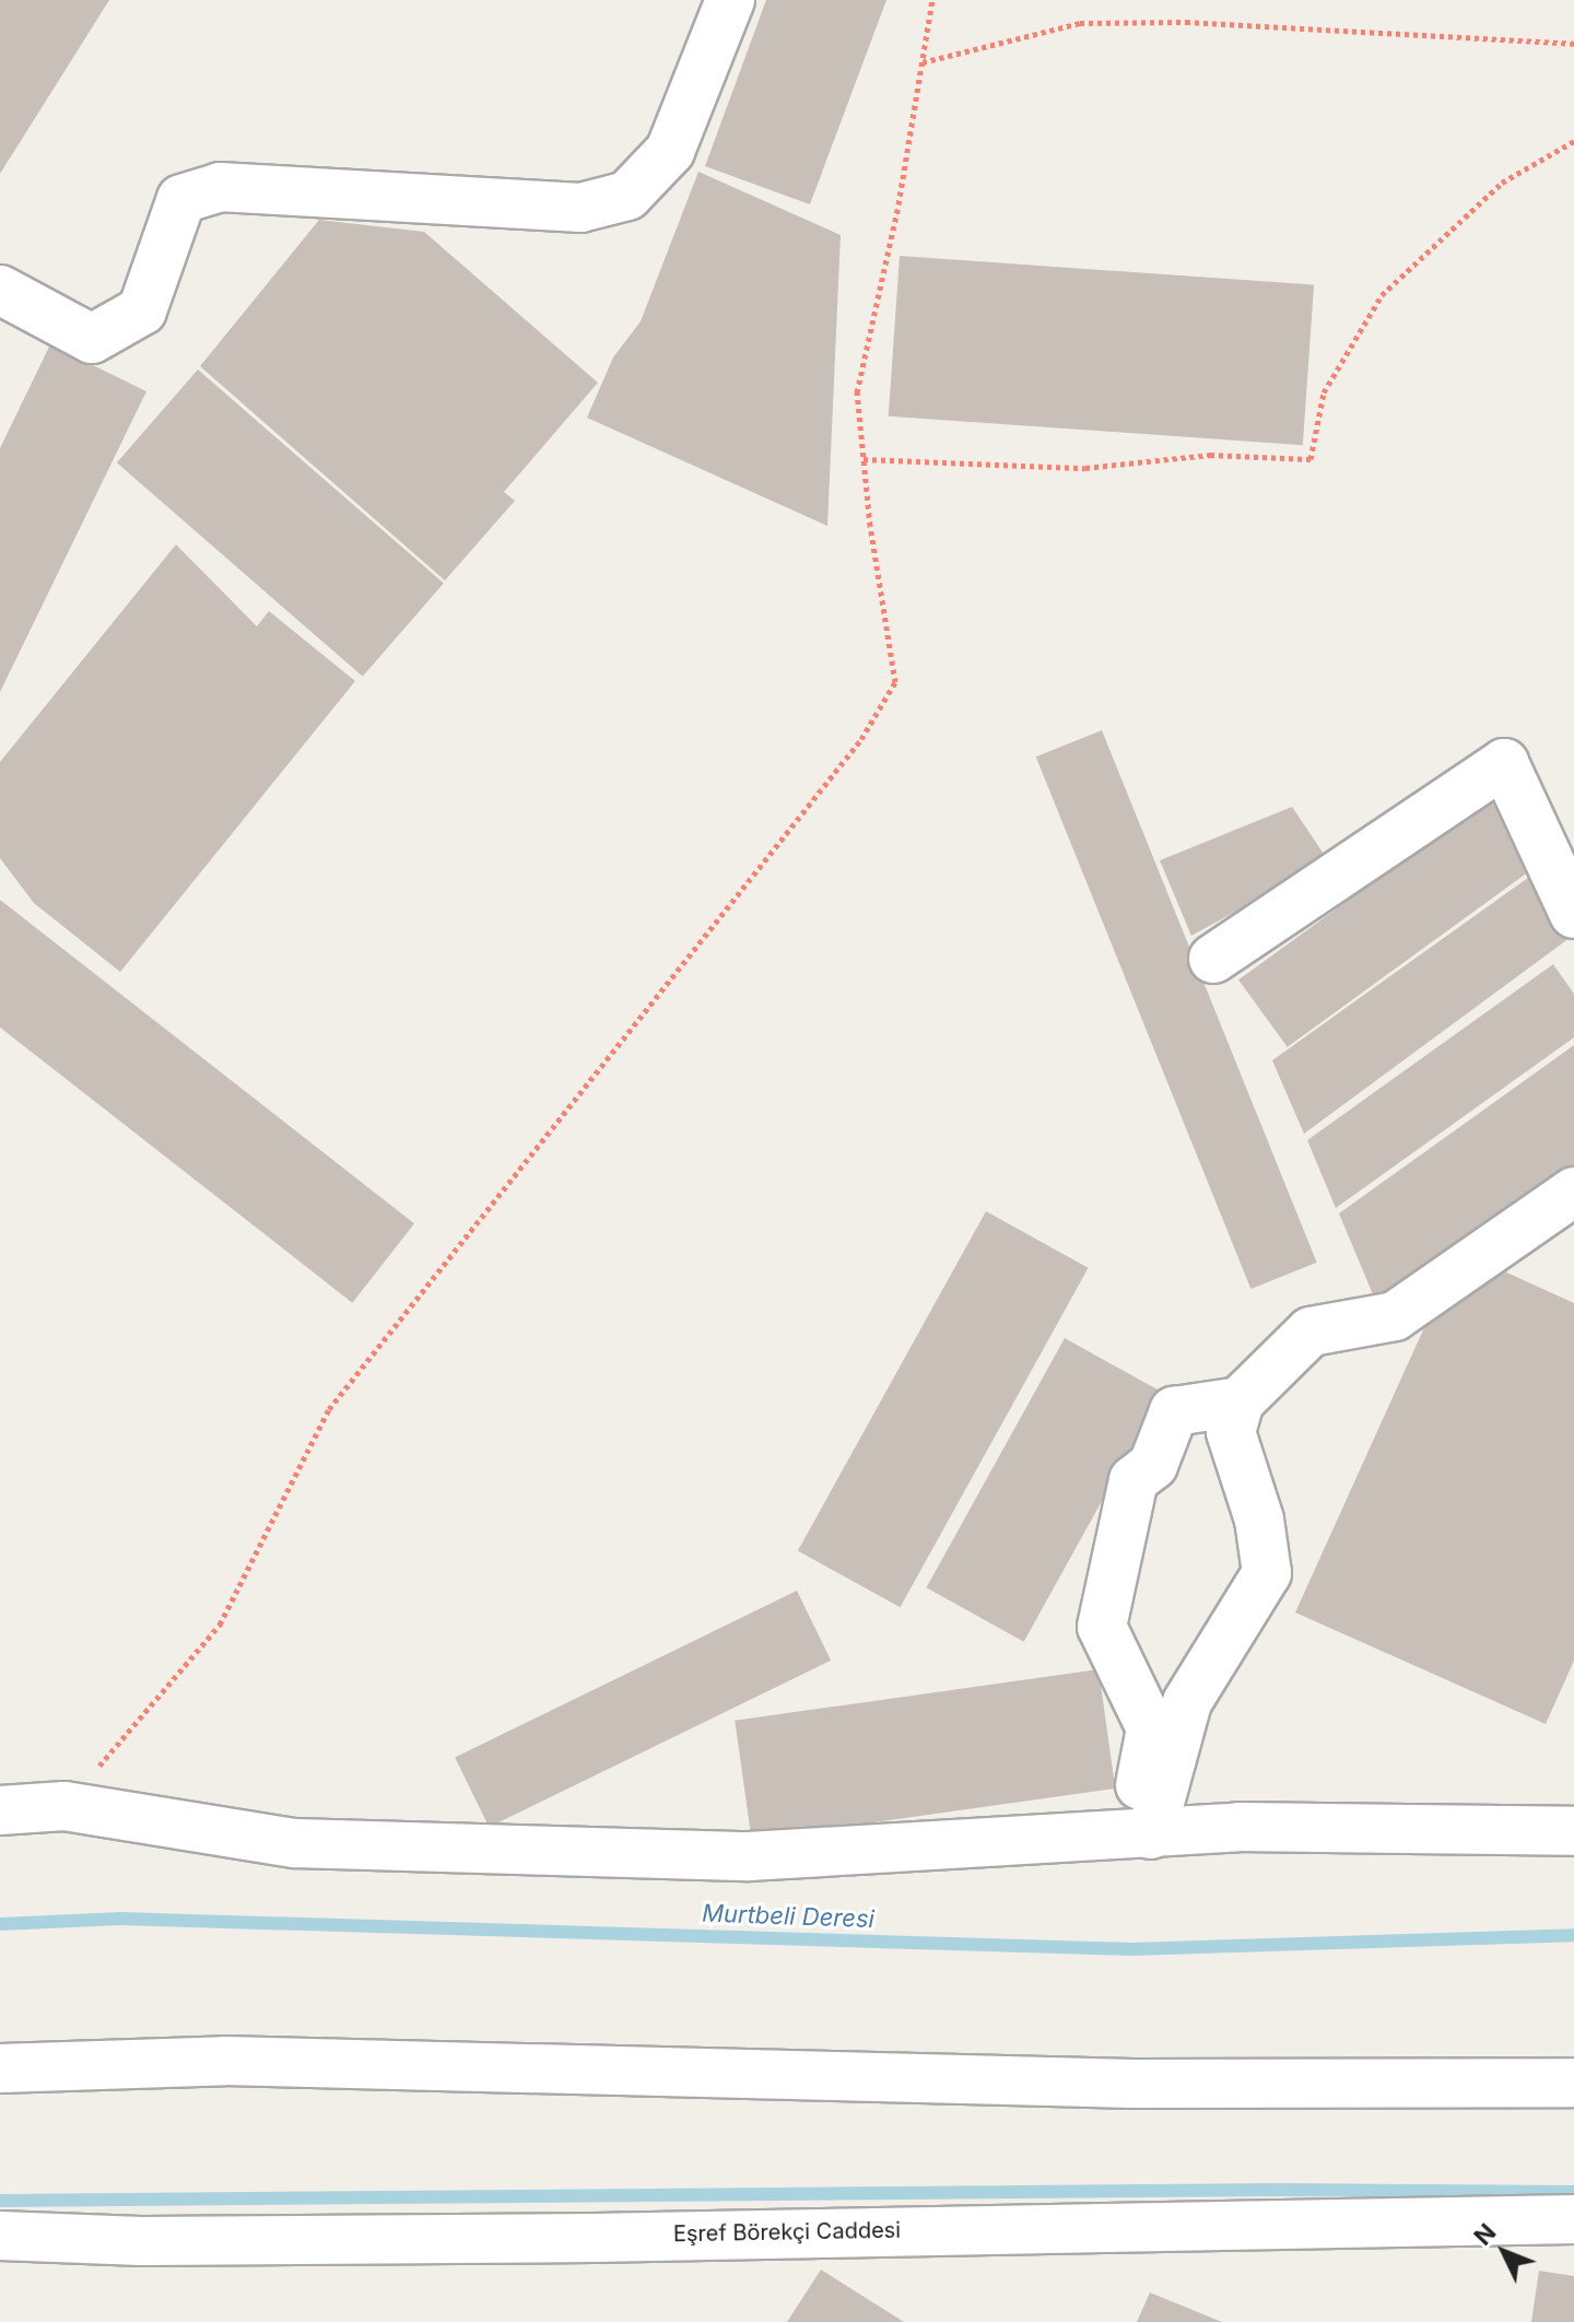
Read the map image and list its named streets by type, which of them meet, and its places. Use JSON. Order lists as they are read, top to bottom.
{
  "streets": {
    "street": ["Eşref Börekçi Caddesi"]
  },
  "water": ["Murtbeli Deresi"],
  "north": "top left"
}
